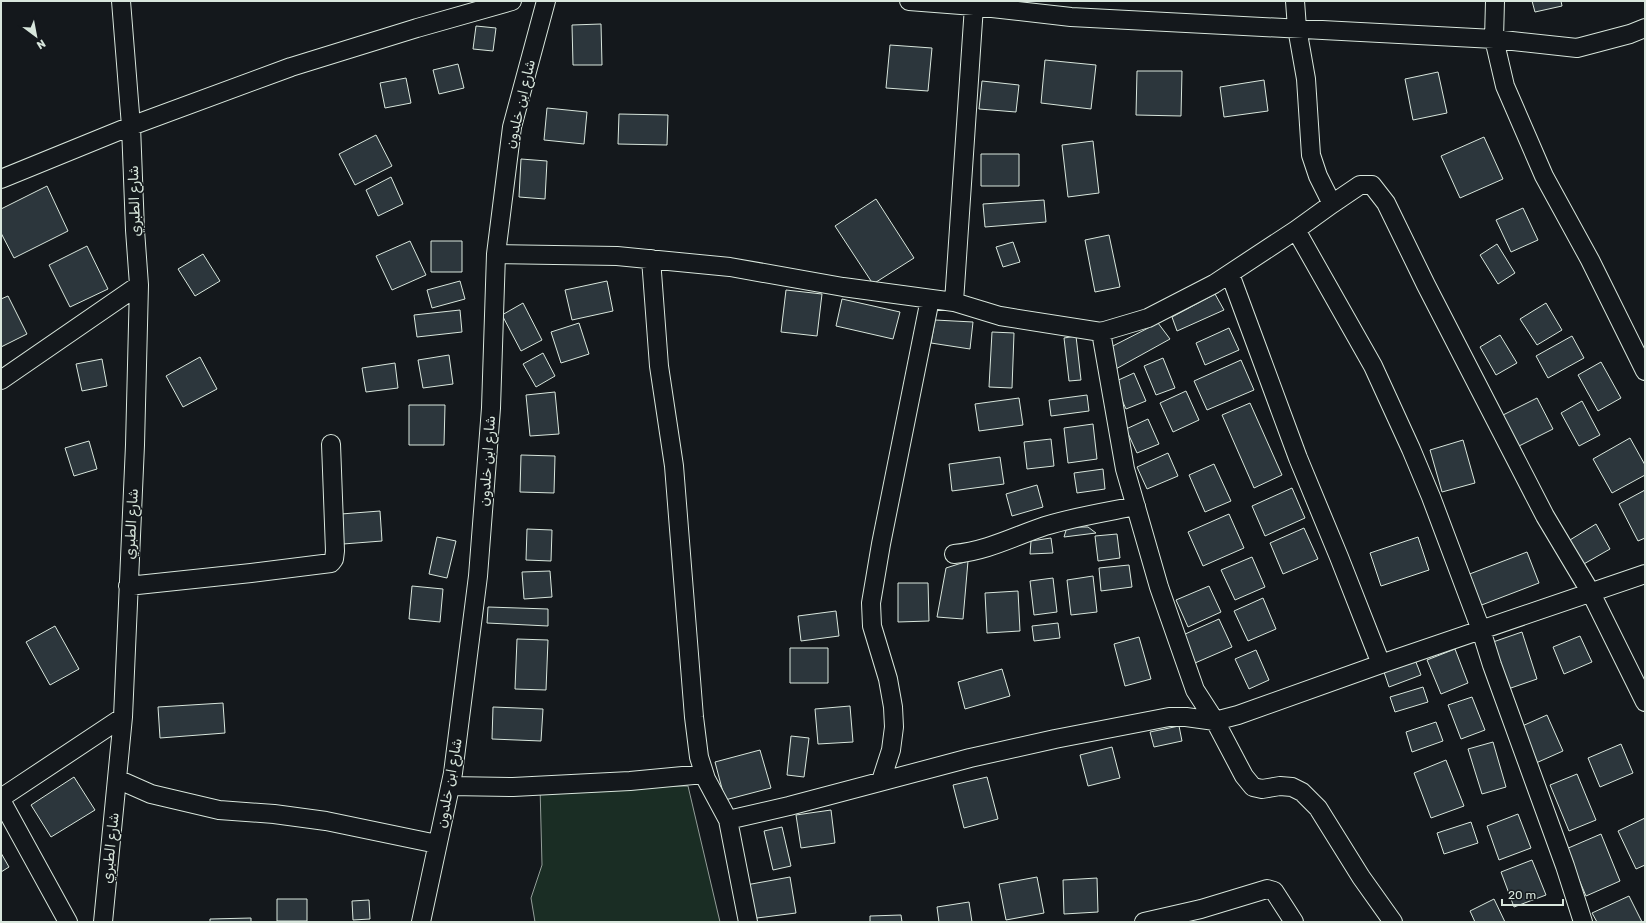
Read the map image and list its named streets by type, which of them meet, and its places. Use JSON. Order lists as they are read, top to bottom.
{
  "streets": {
    "street": ["شارع ابن خلدون", "شارع الطبري"]
  },
  "scale_bar": "20 m",
  "north": "bottom right"
}
